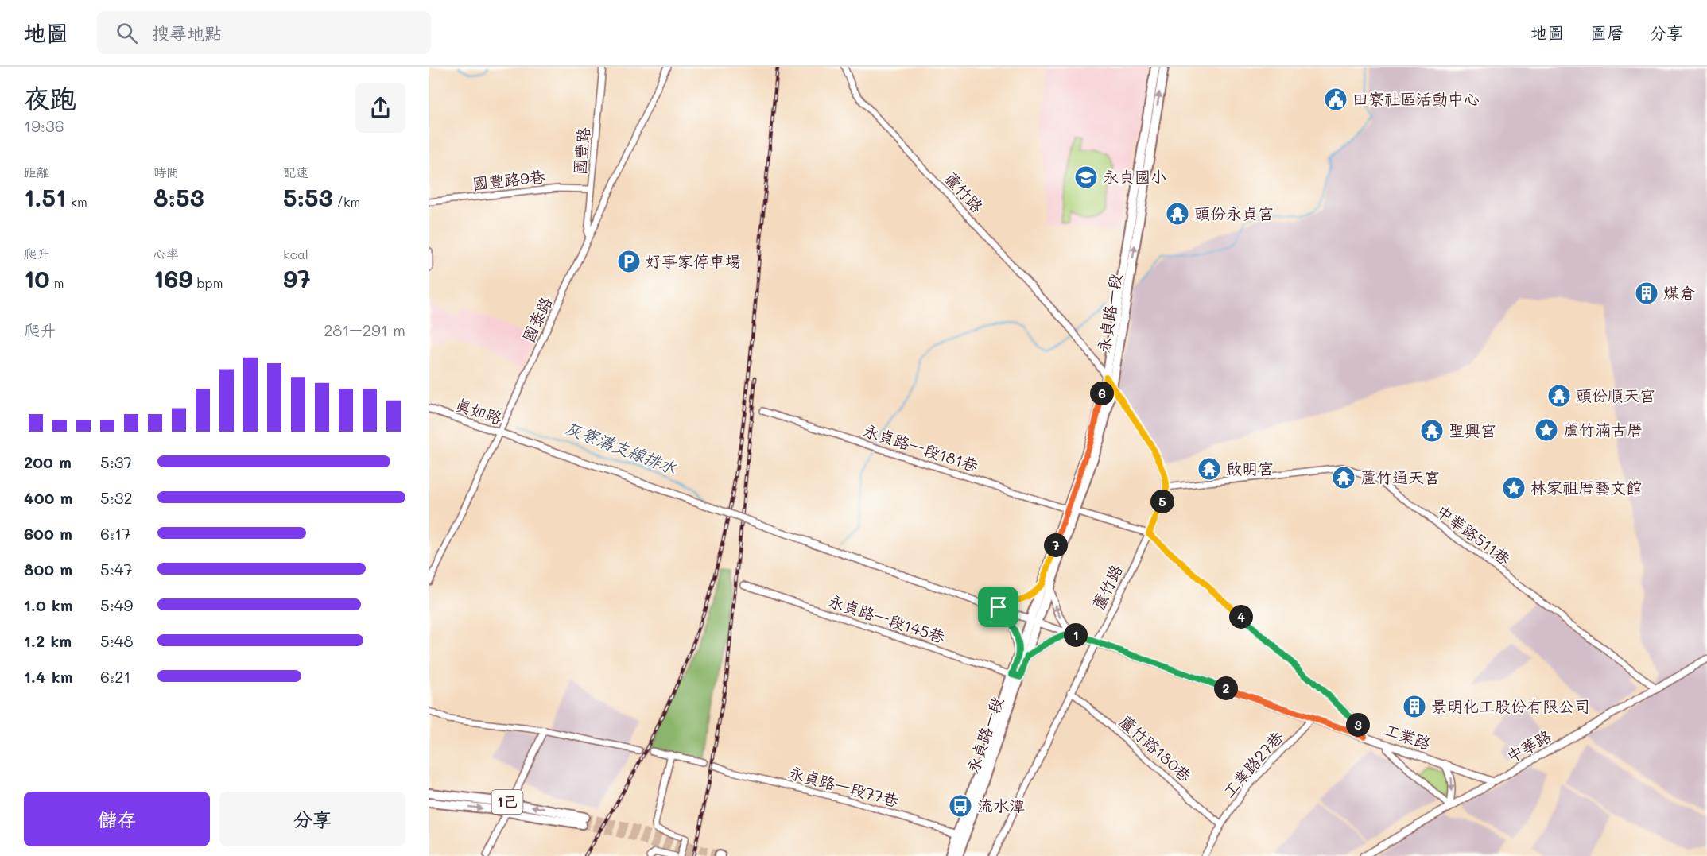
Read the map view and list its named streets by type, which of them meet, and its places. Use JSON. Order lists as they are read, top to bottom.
{
  "streets": {
    "main road": ["永貞路一段", "1己"],
    "street": [
      "國豐路",
      "國豐路9巷",
      "蘆竹路",
      "國泰路",
      "真如路",
      "永貞路一段181巷",
      "中華路511巷",
      "永貞路一段145巷",
      "工業路",
      "中華路",
      "蘆竹路180巷",
      "工業路27巷",
      "永貞路一段77巷"
    ]
  },
  "crossings": [
    ["國豐路", "國豐路9巷"],
    ["國豐路", "國泰路"],
    ["蘆竹路", "永貞路一段"],
    ["蘆竹路", "永貞路一段181巷"],
    ["蘆竹路", "中華路511巷"],
    ["蘆竹路", "工業路"],
    ["蘆竹路", "蘆竹路180巷"],
    ["永貞路一段", "永貞路一段181巷"],
    ["永貞路一段", "永貞路一段145巷"],
    ["永貞路一段", "工業路"],
    ["永貞路一段", "永貞路一段77巷"],
    ["國泰路", "真如路"],
    ["真如路", "工業路"],
    ["中華路511巷", "中華路"],
    ["工業路", "中華路"],
    ["工業路", "工業路27巷"],
    ["蘆竹路180巷", "工業路27巷"]
  ],
  "water": ["灰寮溝支線排水"],
  "places": {
    "public building": ["田寮社區活動中心"],
    "school or university": ["永貞國小"],
    "temple": [
      "頭份永貞宮",
      "頭份順天宮",
      "聖興宮",
      "啟明宮",
      "蘆竹通天宮"
    ],
    "parking": ["好事家停車場"],
    "building": ["煤倉", "景明化工股份有限公司"],
    "place": ["蘆竹湳古厝", "林家祖厝藝文館"],
    "bus stop": ["流水潭"]
  },
  "page": {
    "header": "地圖",
    "search": "搜尋地點",
    "nav": ["地圖", "圖層", "分享"],
    "heading": ["夜跑", "19:36"],
    "stats": [
      ["距離", "1.51 km"],
      ["時間", "8:53"],
      ["配速", "5:53 /km"],
      ["爬升", "10 m"],
      ["心率", "169 bpm"],
      ["kcal", "97"]
    ],
    "chart": ["爬升", "281–291 m"],
    "pins": [
      "6",
      "5",
      "7",
      "4",
      "1",
      "2",
      "3"
    ],
    "list": [
      {
        "name": "200 m",
        "note": "5:37"
      },
      {
        "name": "400 m",
        "note": "5:32"
      },
      {
        "name": "600 m",
        "note": "6:17"
      },
      {
        "name": "800 m",
        "note": "5:47"
      },
      {
        "name": "1.0 km",
        "note": "5:49"
      },
      {
        "name": "1.2 km",
        "note": "5:48"
      },
      {
        "name": "1.4 km",
        "note": "6:21"
      }
    ],
    "buttons": ["儲存", "分享"]
  }
}
